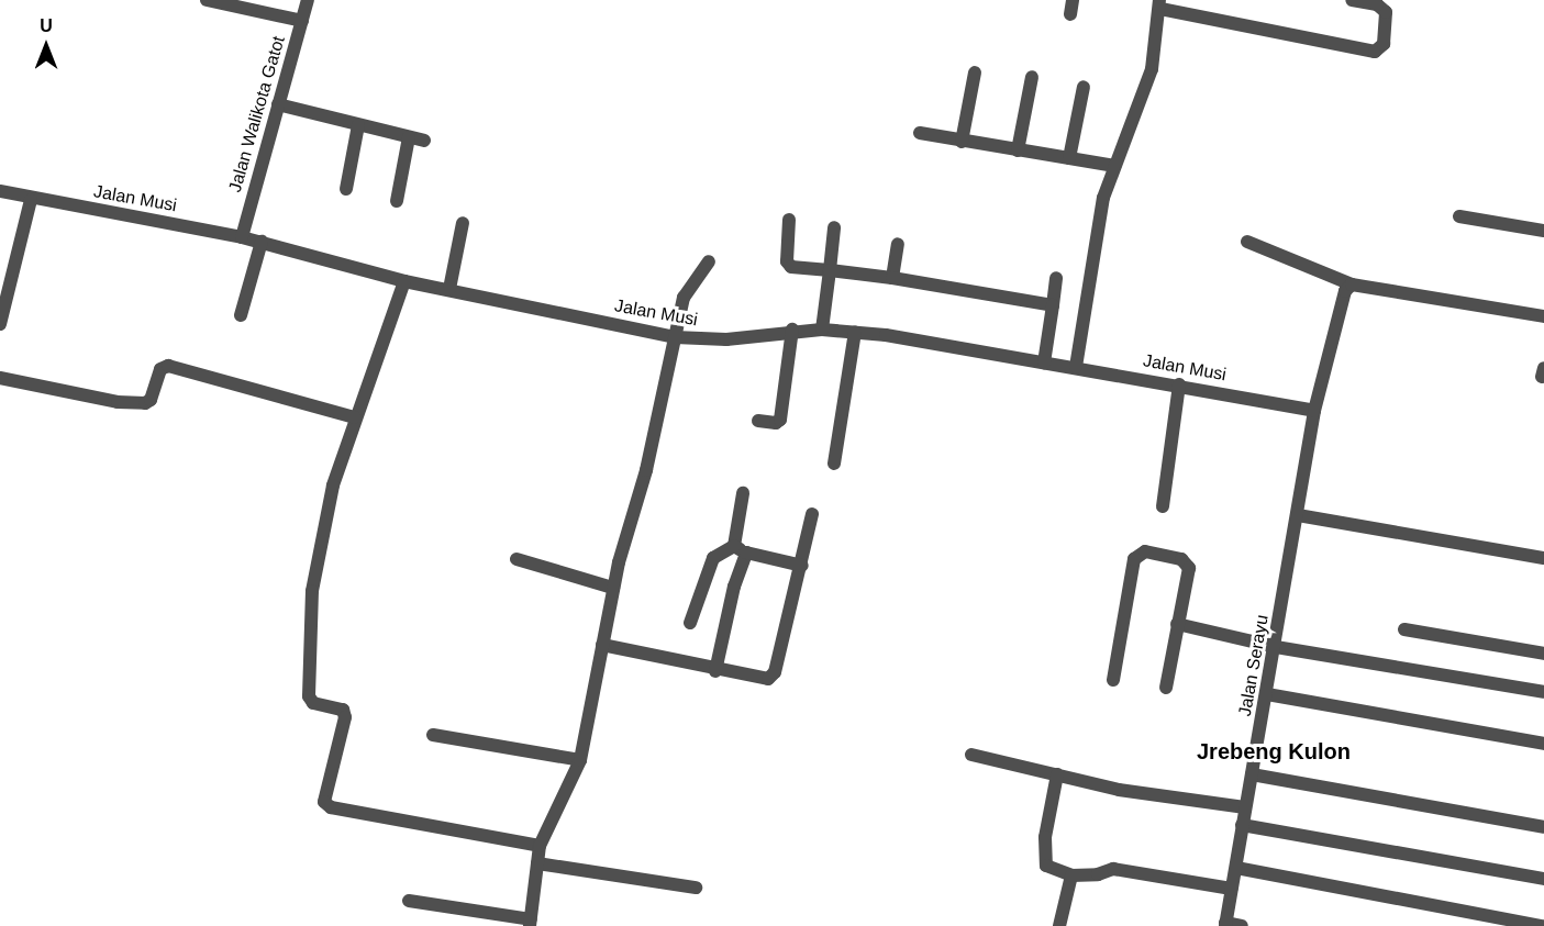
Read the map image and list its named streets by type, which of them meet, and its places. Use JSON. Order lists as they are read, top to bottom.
{
  "streets": {
    "street": ["Jalan Walikota Gatot", "Jalan Musi", "Jalan Serayu"]
  },
  "crossings": [
    ["Jalan Walikota Gatot", "Jalan Musi"],
    ["Jalan Musi", "Jalan Serayu"]
  ],
  "districts": ["Jrebeng Kulon"],
  "north": "top"
}
